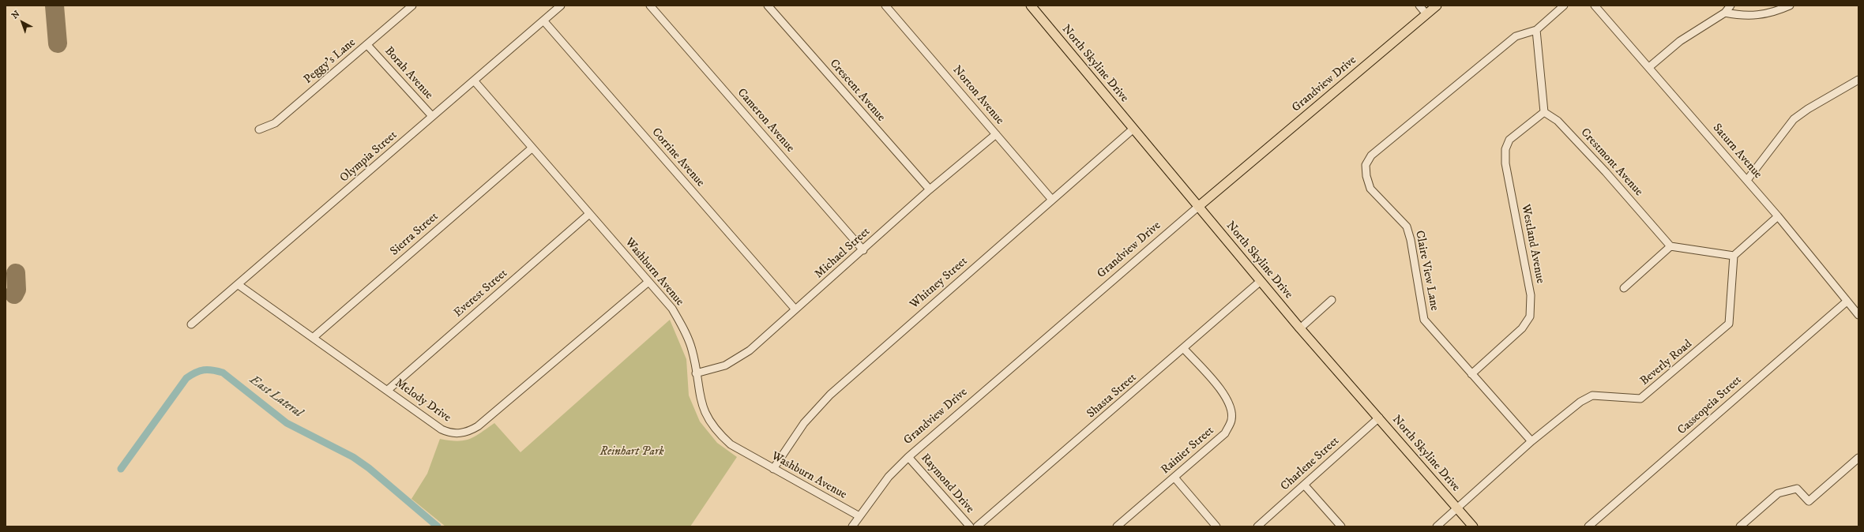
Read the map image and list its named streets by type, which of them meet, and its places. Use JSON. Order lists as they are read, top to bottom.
{
  "streets": {
    "main road": ["North Skyline Drive", "Grandview Drive"],
    "street": [
      "Peggy's Lane",
      "Borah Avenue",
      "Crescent Avenue",
      "Norton Avenue",
      "Cameron Avenue",
      "Saturn Avenue",
      "Olympia Street",
      "Corrine Avenue",
      "Crestmont Avenue",
      "Sierra Street",
      "Westland Avenue",
      "Michael Street",
      "Claire View Lane",
      "Washburn Avenue",
      "Whitney Street",
      "Everest Street",
      "Beverly Road",
      "Shasta Street",
      "Melody Drive",
      "Casseopeia Street",
      "Rainier Street",
      "Charlene Street",
      "Raymond Drive"
    ]
  },
  "crossings": [
    ["Peggy's Lane", "Borah Avenue"],
    ["North Skyline Drive", "Grandview Drive"],
    ["North Skyline Drive", "Whitney Street"],
    ["North Skyline Drive", "Beverly Road"],
    ["North Skyline Drive", "Shasta Street"],
    ["North Skyline Drive", "Charlene Street"],
    ["Borah Avenue", "Olympia Street"],
    ["Grandview Drive", "Washburn Avenue"],
    ["Grandview Drive", "Raymond Drive"],
    ["Crescent Avenue", "Michael Street"],
    ["Norton Avenue", "Michael Street"],
    ["Norton Avenue", "Whitney Street"],
    ["Cameron Avenue", "Michael Street"],
    ["Saturn Avenue", "Casseopeia Street"],
    ["Olympia Street", "Corrine Avenue"],
    ["Olympia Street", "Washburn Avenue"],
    ["Olympia Street", "Melody Drive"],
    ["Corrine Avenue", "Michael Street"],
    ["Crestmont Avenue", "Westland Avenue"],
    ["Sierra Street", "Washburn Avenue"],
    ["Sierra Street", "Melody Drive"],
    ["Westland Avenue", "Claire View Lane"],
    ["Michael Street", "Washburn Avenue"],
    ["Claire View Lane", "Beverly Road"],
    ["Washburn Avenue", "Whitney Street"],
    ["Washburn Avenue", "Everest Street"],
    ["Washburn Avenue", "Melody Drive"],
    ["Everest Street", "Melody Drive"],
    ["Shasta Street", "Rainier Street"]
  ],
  "water": ["East Lateral"],
  "parks": ["Reinhart Park"],
  "north": "top left"
}
